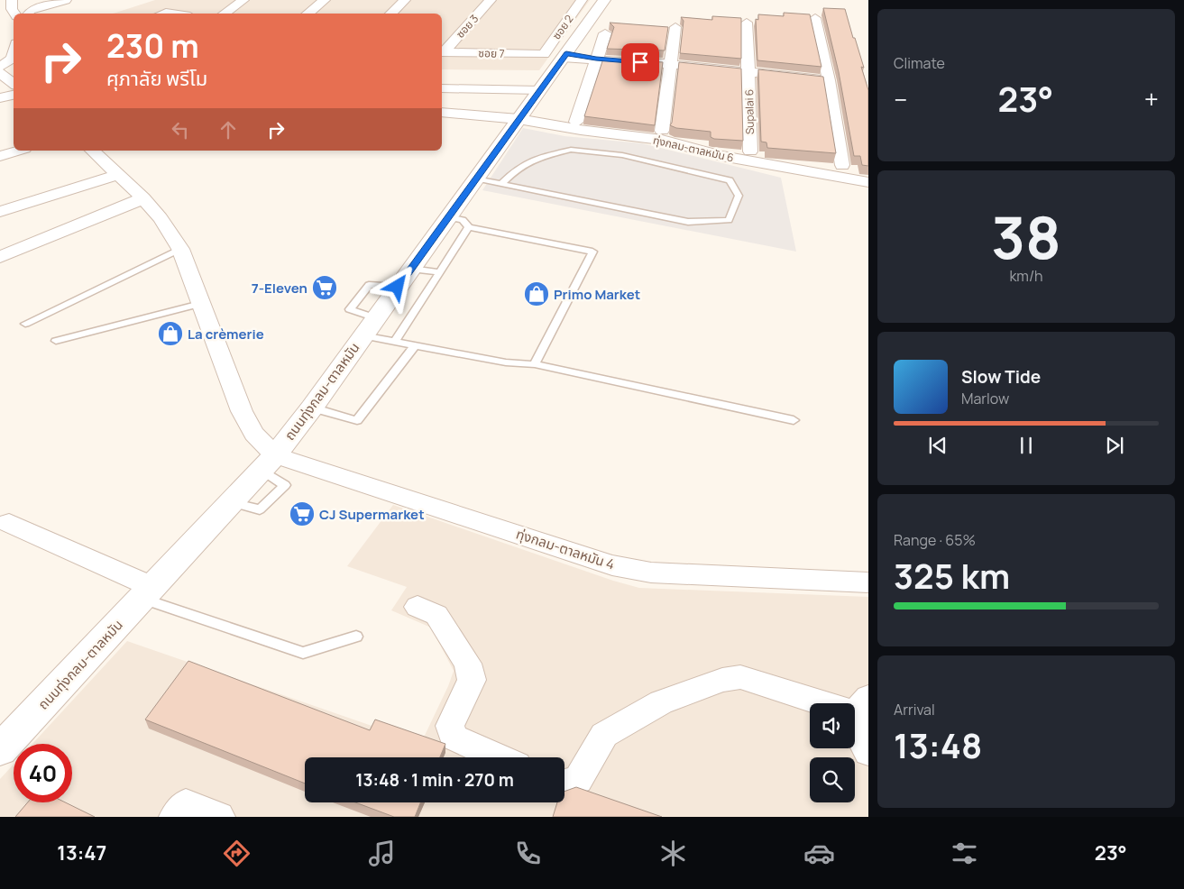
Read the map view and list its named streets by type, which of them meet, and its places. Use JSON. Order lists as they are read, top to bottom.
{
  "streets": {
    "street": [
      "ซอย 3",
      "ซอย 2",
      "ซอย 7",
      "Supalai 6",
      "ทุ่งกลม-ตาลหมัน 6",
      "ถนนทุ่งกลม-ตาลหมัน",
      "ทุ่งกลม-ตาลหมัน 4"
    ]
  },
  "crossings": [
    ["ซอย 3", "ซอย 7"],
    ["ซอย 2", "ซอย 7"],
    ["ซอย 2", "ถนนทุ่งกลม-ตาลหมัน"],
    ["ซอย 7", "Supalai 6"],
    ["ซอย 7", "ถนนทุ่งกลม-ตาลหมัน"],
    ["ทุ่งกลม-ตาลหมัน 6", "ถนนทุ่งกลม-ตาลหมัน"],
    ["ถนนทุ่งกลม-ตาลหมัน", "ทุ่งกลม-ตาลหมัน 4"]
  ],
  "places": {
    "supermarket": ["7-Eleven", "CJ Supermarket"],
    "shop": ["Primo Market", "La crèmerie"]
  },
  "page": {
    "tile": [
      "Climate",
      ["38", "km/h"],
      ["Range · 65%", "325 km"],
      ["Arrival", "13:48"]
    ],
    "turn": ["230 m", "ศุภาลัย พรีโม"],
    "heat": ["−", "23°", "+"],
    "song": ["Slow Tide", "Marlow"],
    "limit": "40",
    "trip": "13:48 · 1 min · 270 m",
    "tabs": ["13:47", "23°"]
  }
}
